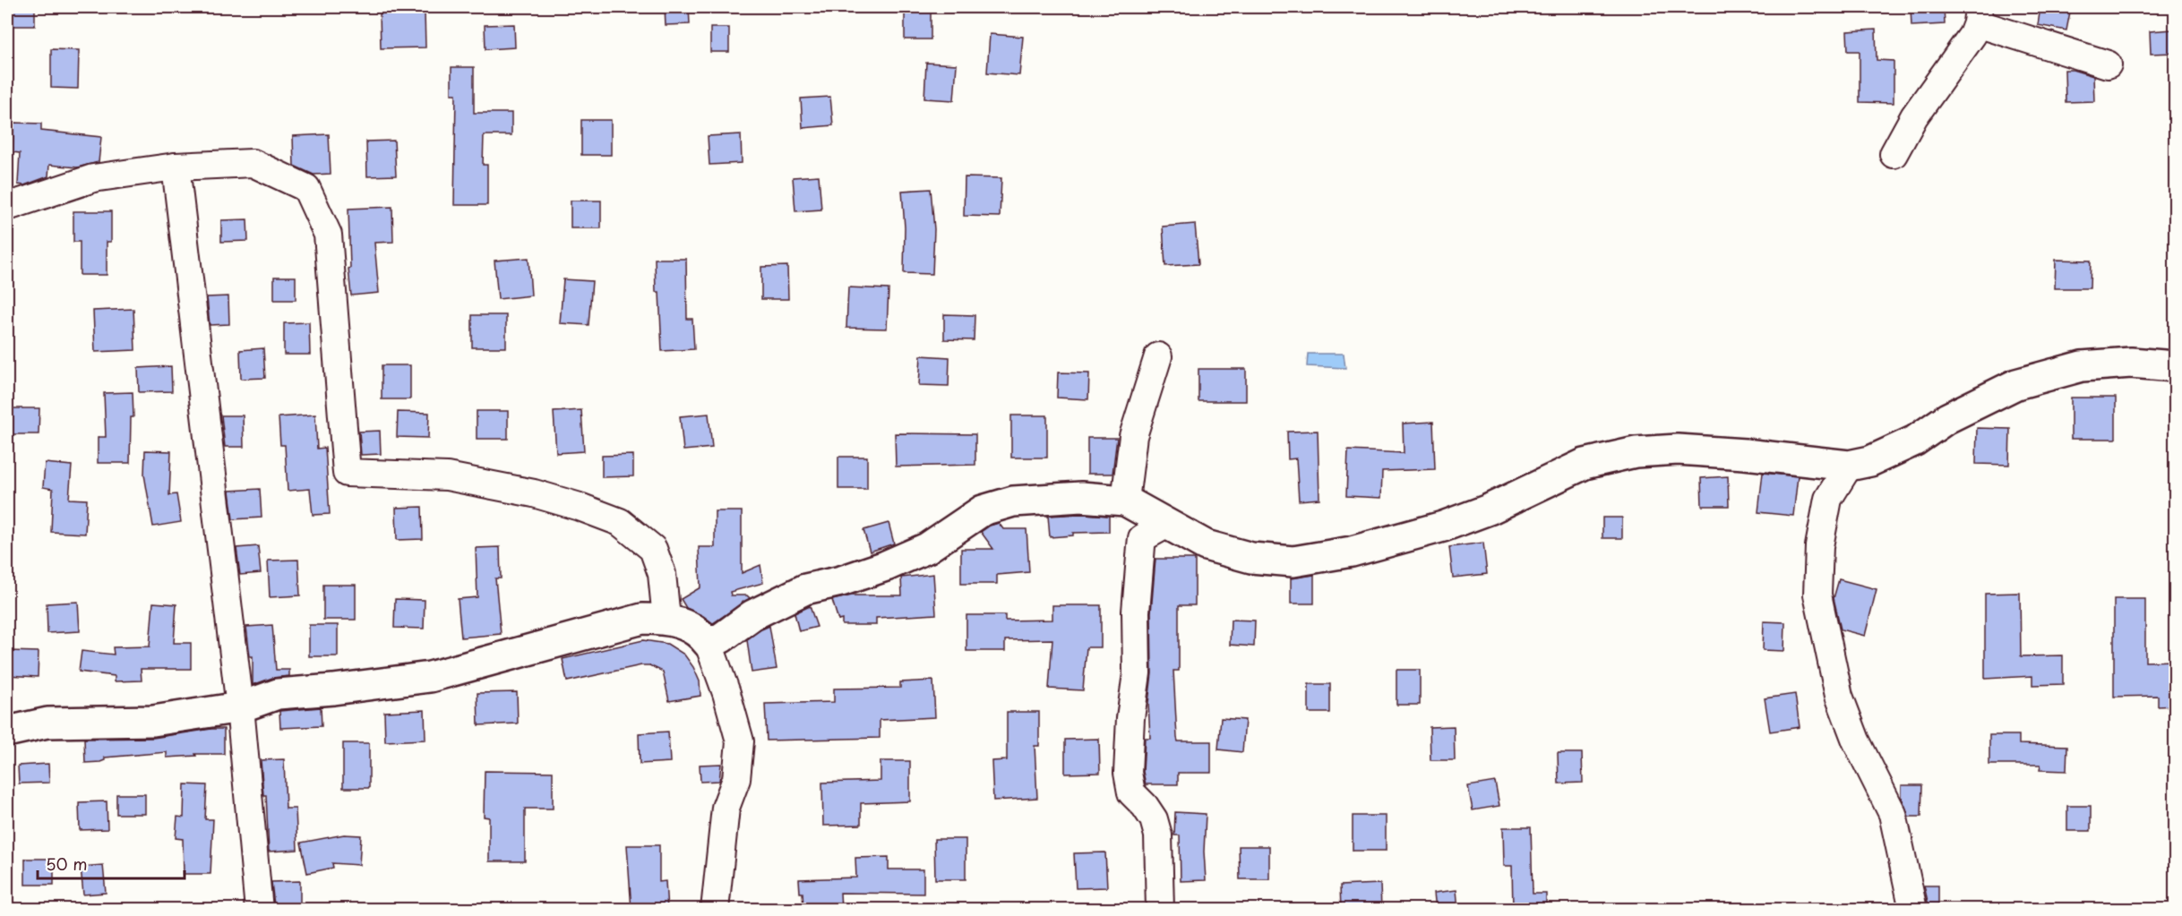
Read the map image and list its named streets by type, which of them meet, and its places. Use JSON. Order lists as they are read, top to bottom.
{
  "scale_bar": "50 m"
}
